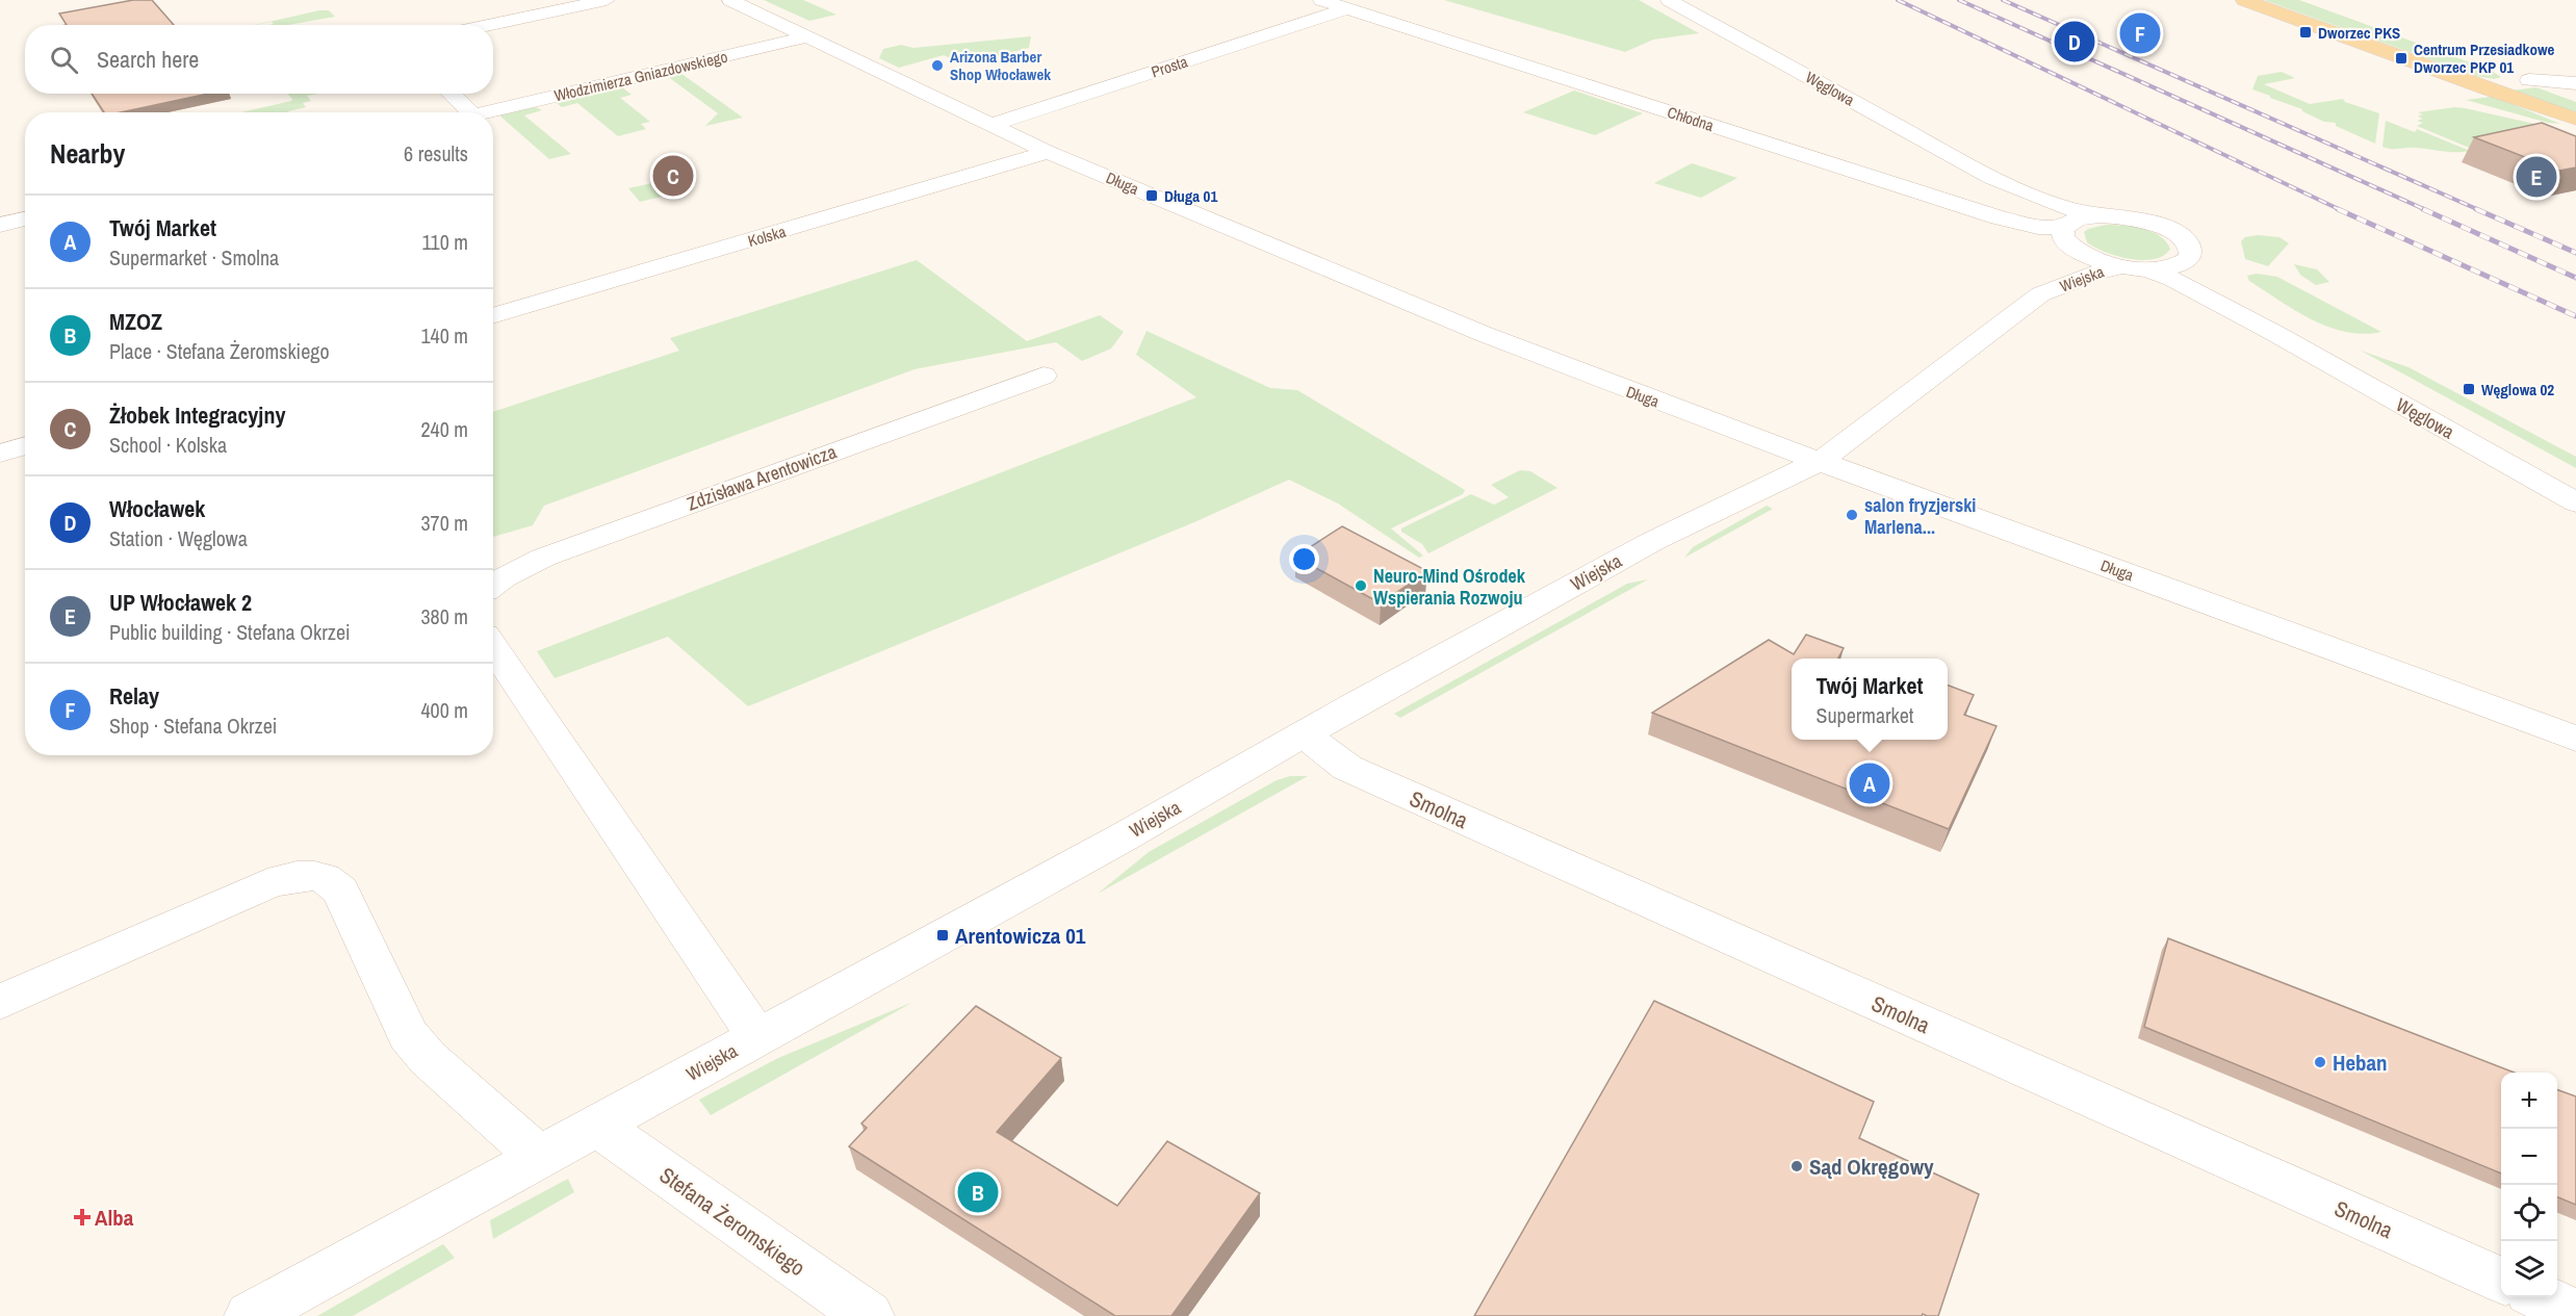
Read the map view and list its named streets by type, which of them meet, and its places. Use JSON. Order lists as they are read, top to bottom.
{
  "streets": {
    "street": [
      "Prosta",
      "Włodzimierza Gniazdowskiego",
      "Węglowa",
      "Chłodna",
      "Długa",
      "Kolska",
      "Wiejska",
      "Zdzisława Arentowicza",
      "Smolna",
      "Stefana Żeromskiego"
    ]
  },
  "crossings": [
    ["Prosta", "Chłodna"],
    ["Prosta", "Długa"],
    ["Włodzimierza Gniazdowskiego", "Długa"],
    ["Węglowa", "Chłodna"],
    ["Węglowa", "Wiejska"],
    ["Długa", "Kolska"],
    ["Długa", "Wiejska"],
    ["Wiejska", "Smolna"],
    ["Wiejska", "Stefana Żeromskiego"]
  ],
  "places": {
    "transit": [
      "Dworzec PKS",
      "Centrum Przesiadkowe Dworzec PKP 01",
      "Długa 01",
      "Węglowa 02",
      "Arentowicza 01"
    ],
    "other": [
      "Arizona Barber Shop Włocławek",
      "salon fryzjerski Marlena...",
      "Neuro-Mind Ośrodek Wspierania Rozwoju",
      "Heban",
      "Sąd Okręgowy"
    ],
    "health": ["Alba"]
  },
  "page": {
    "pins": [
      "F",
      "D",
      "C",
      "E",
      "A",
      "B"
    ],
    "search": "Search here",
    "heading": ["Nearby", "6 results"],
    "list": [
      {
        "mark": "A",
        "name": "Twój Market",
        "note": "Supermarket · Smolna",
        "value": "110 m"
      },
      {
        "mark": "B",
        "name": "MZOZ",
        "note": "Place · Stefana Żeromskiego",
        "value": "140 m"
      },
      {
        "mark": "C",
        "name": "Żłobek Integracyjny",
        "note": "School · Kolska",
        "value": "240 m"
      },
      {
        "mark": "D",
        "name": "Włocławek",
        "note": "Station · Węglowa",
        "value": "370 m"
      },
      {
        "mark": "E",
        "name": "UP Włocławek 2",
        "note": "Public building · Stefana Okrzei",
        "value": "380 m"
      },
      {
        "mark": "F",
        "name": "Relay",
        "note": "Shop · Stefana Okrzei",
        "value": "400 m"
      }
    ],
    "popup": ["Twój Market", "Supermarket"],
    "map_buttons": ["+", "−"]
  }
}
